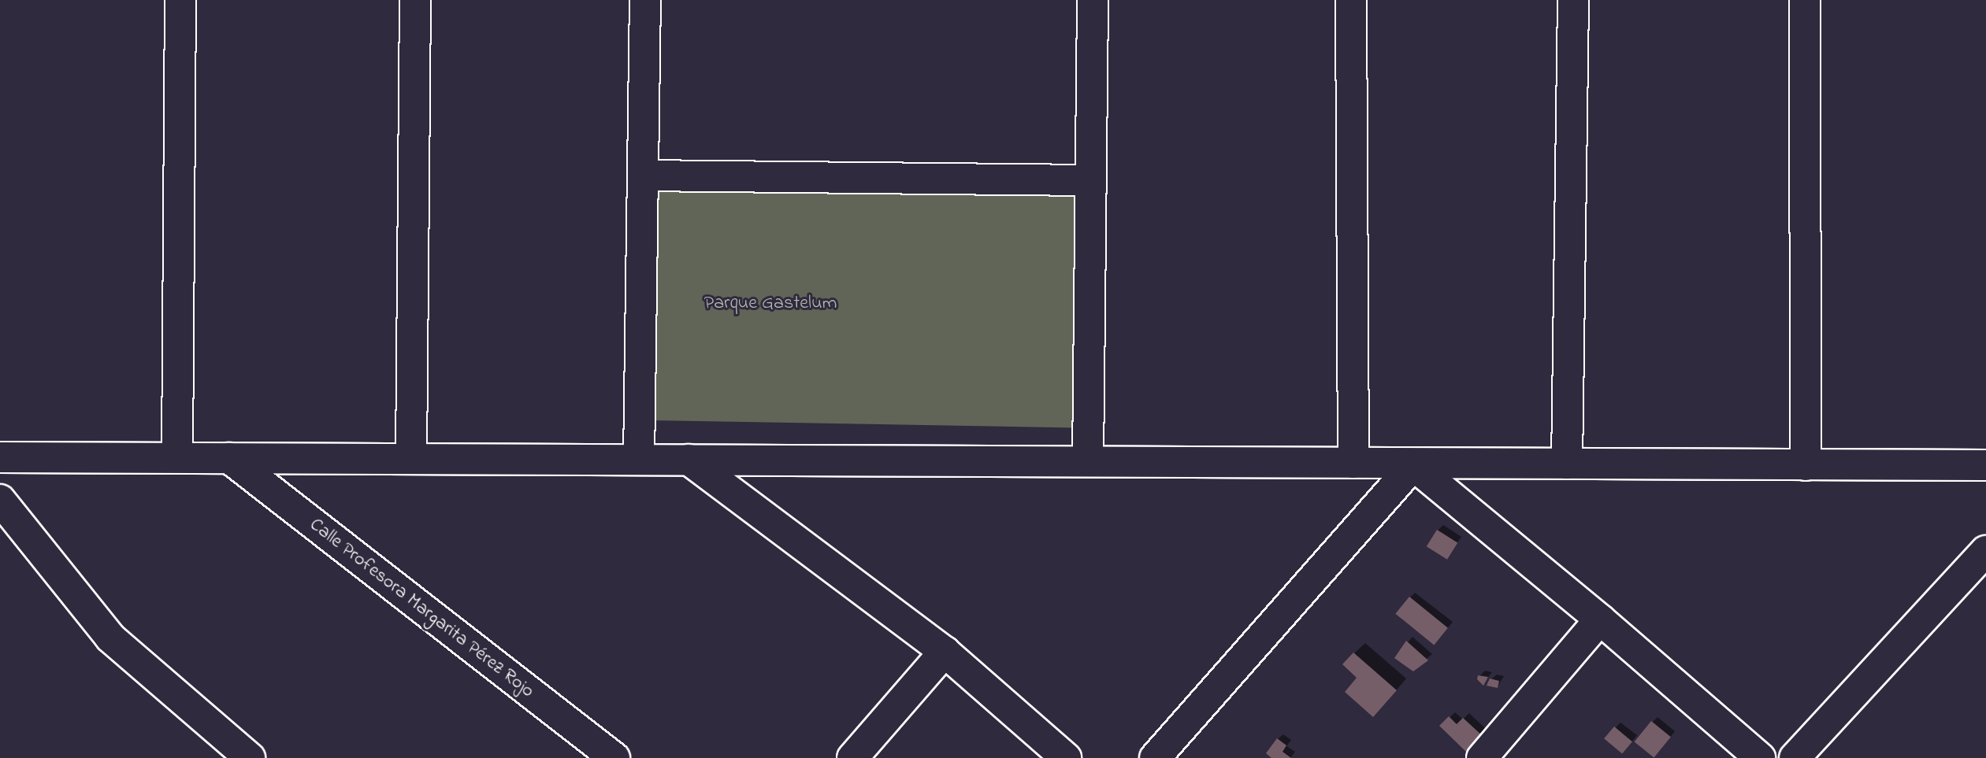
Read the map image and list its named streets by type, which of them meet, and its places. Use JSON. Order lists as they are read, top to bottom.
{
  "streets": {
    "street": ["Calle Profesora Margarita Pérez Rojo"]
  },
  "parks": ["Parque Gastelum"]
}
